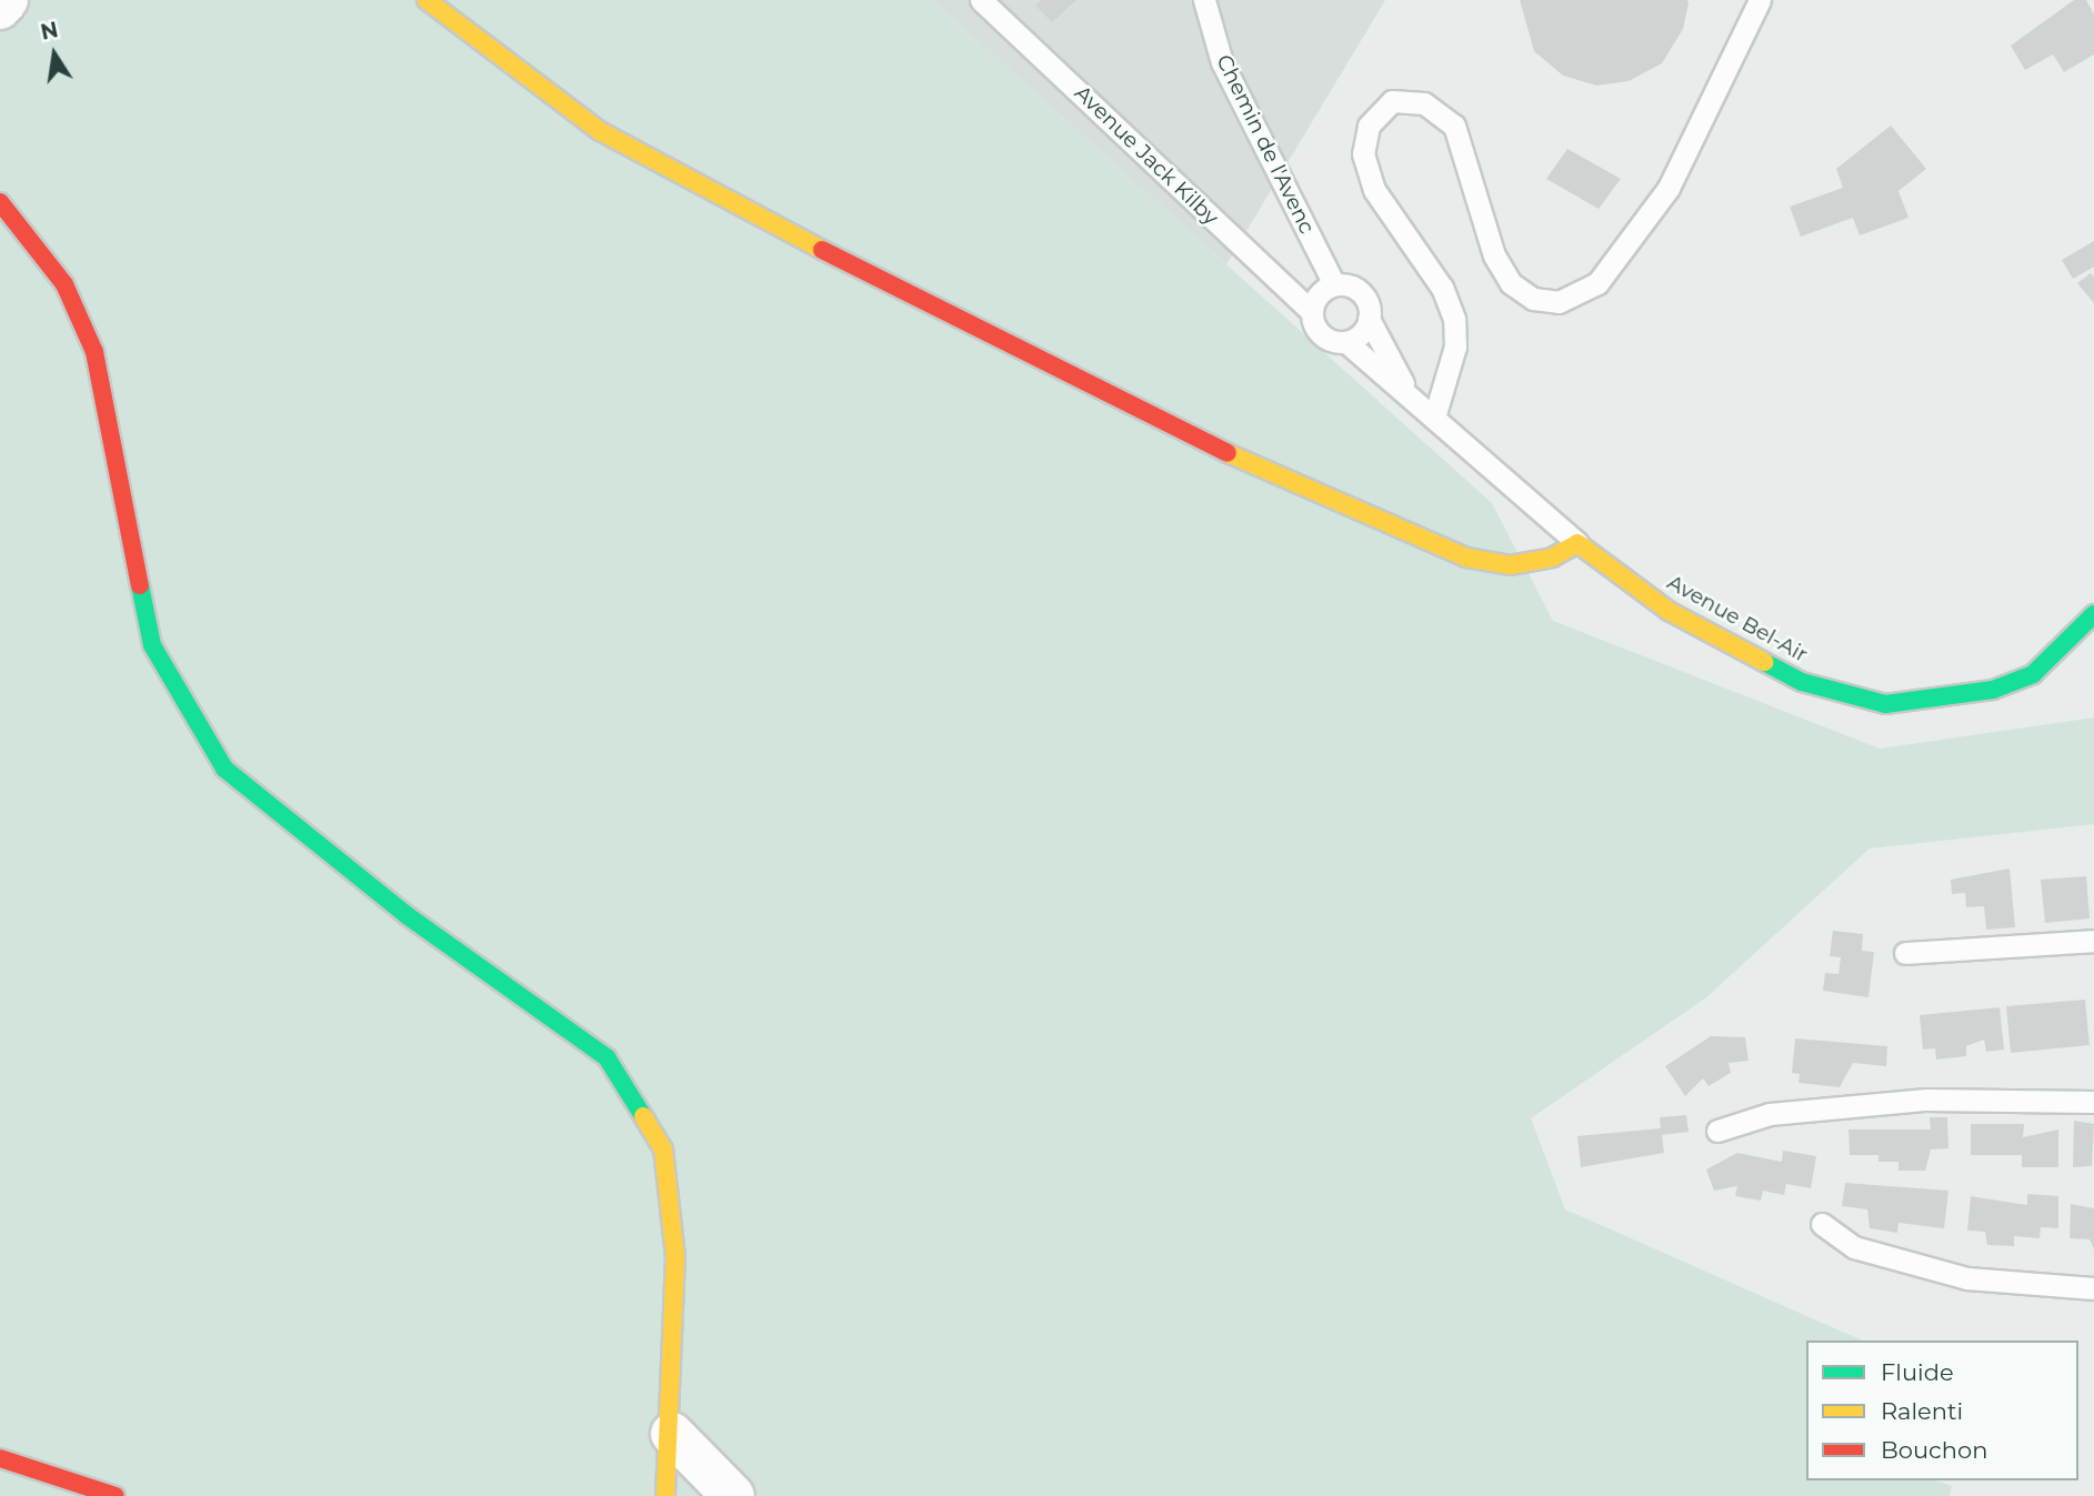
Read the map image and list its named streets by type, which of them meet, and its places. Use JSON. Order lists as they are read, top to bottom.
{
  "streets": {
    "street": ["Avenue Bel-Air"],
    "lane": ["Chemin de l'Avenc", "Avenue Jack Kilby"]
  },
  "crossings": [
    ["Chemin de l'Avenc", "Avenue Jack Kilby"],
    ["Avenue Jack Kilby", "Avenue Bel-Air"]
  ],
  "legend": ["Fluide", "Ralenti", "Bouchon"],
  "north": "top"
}
